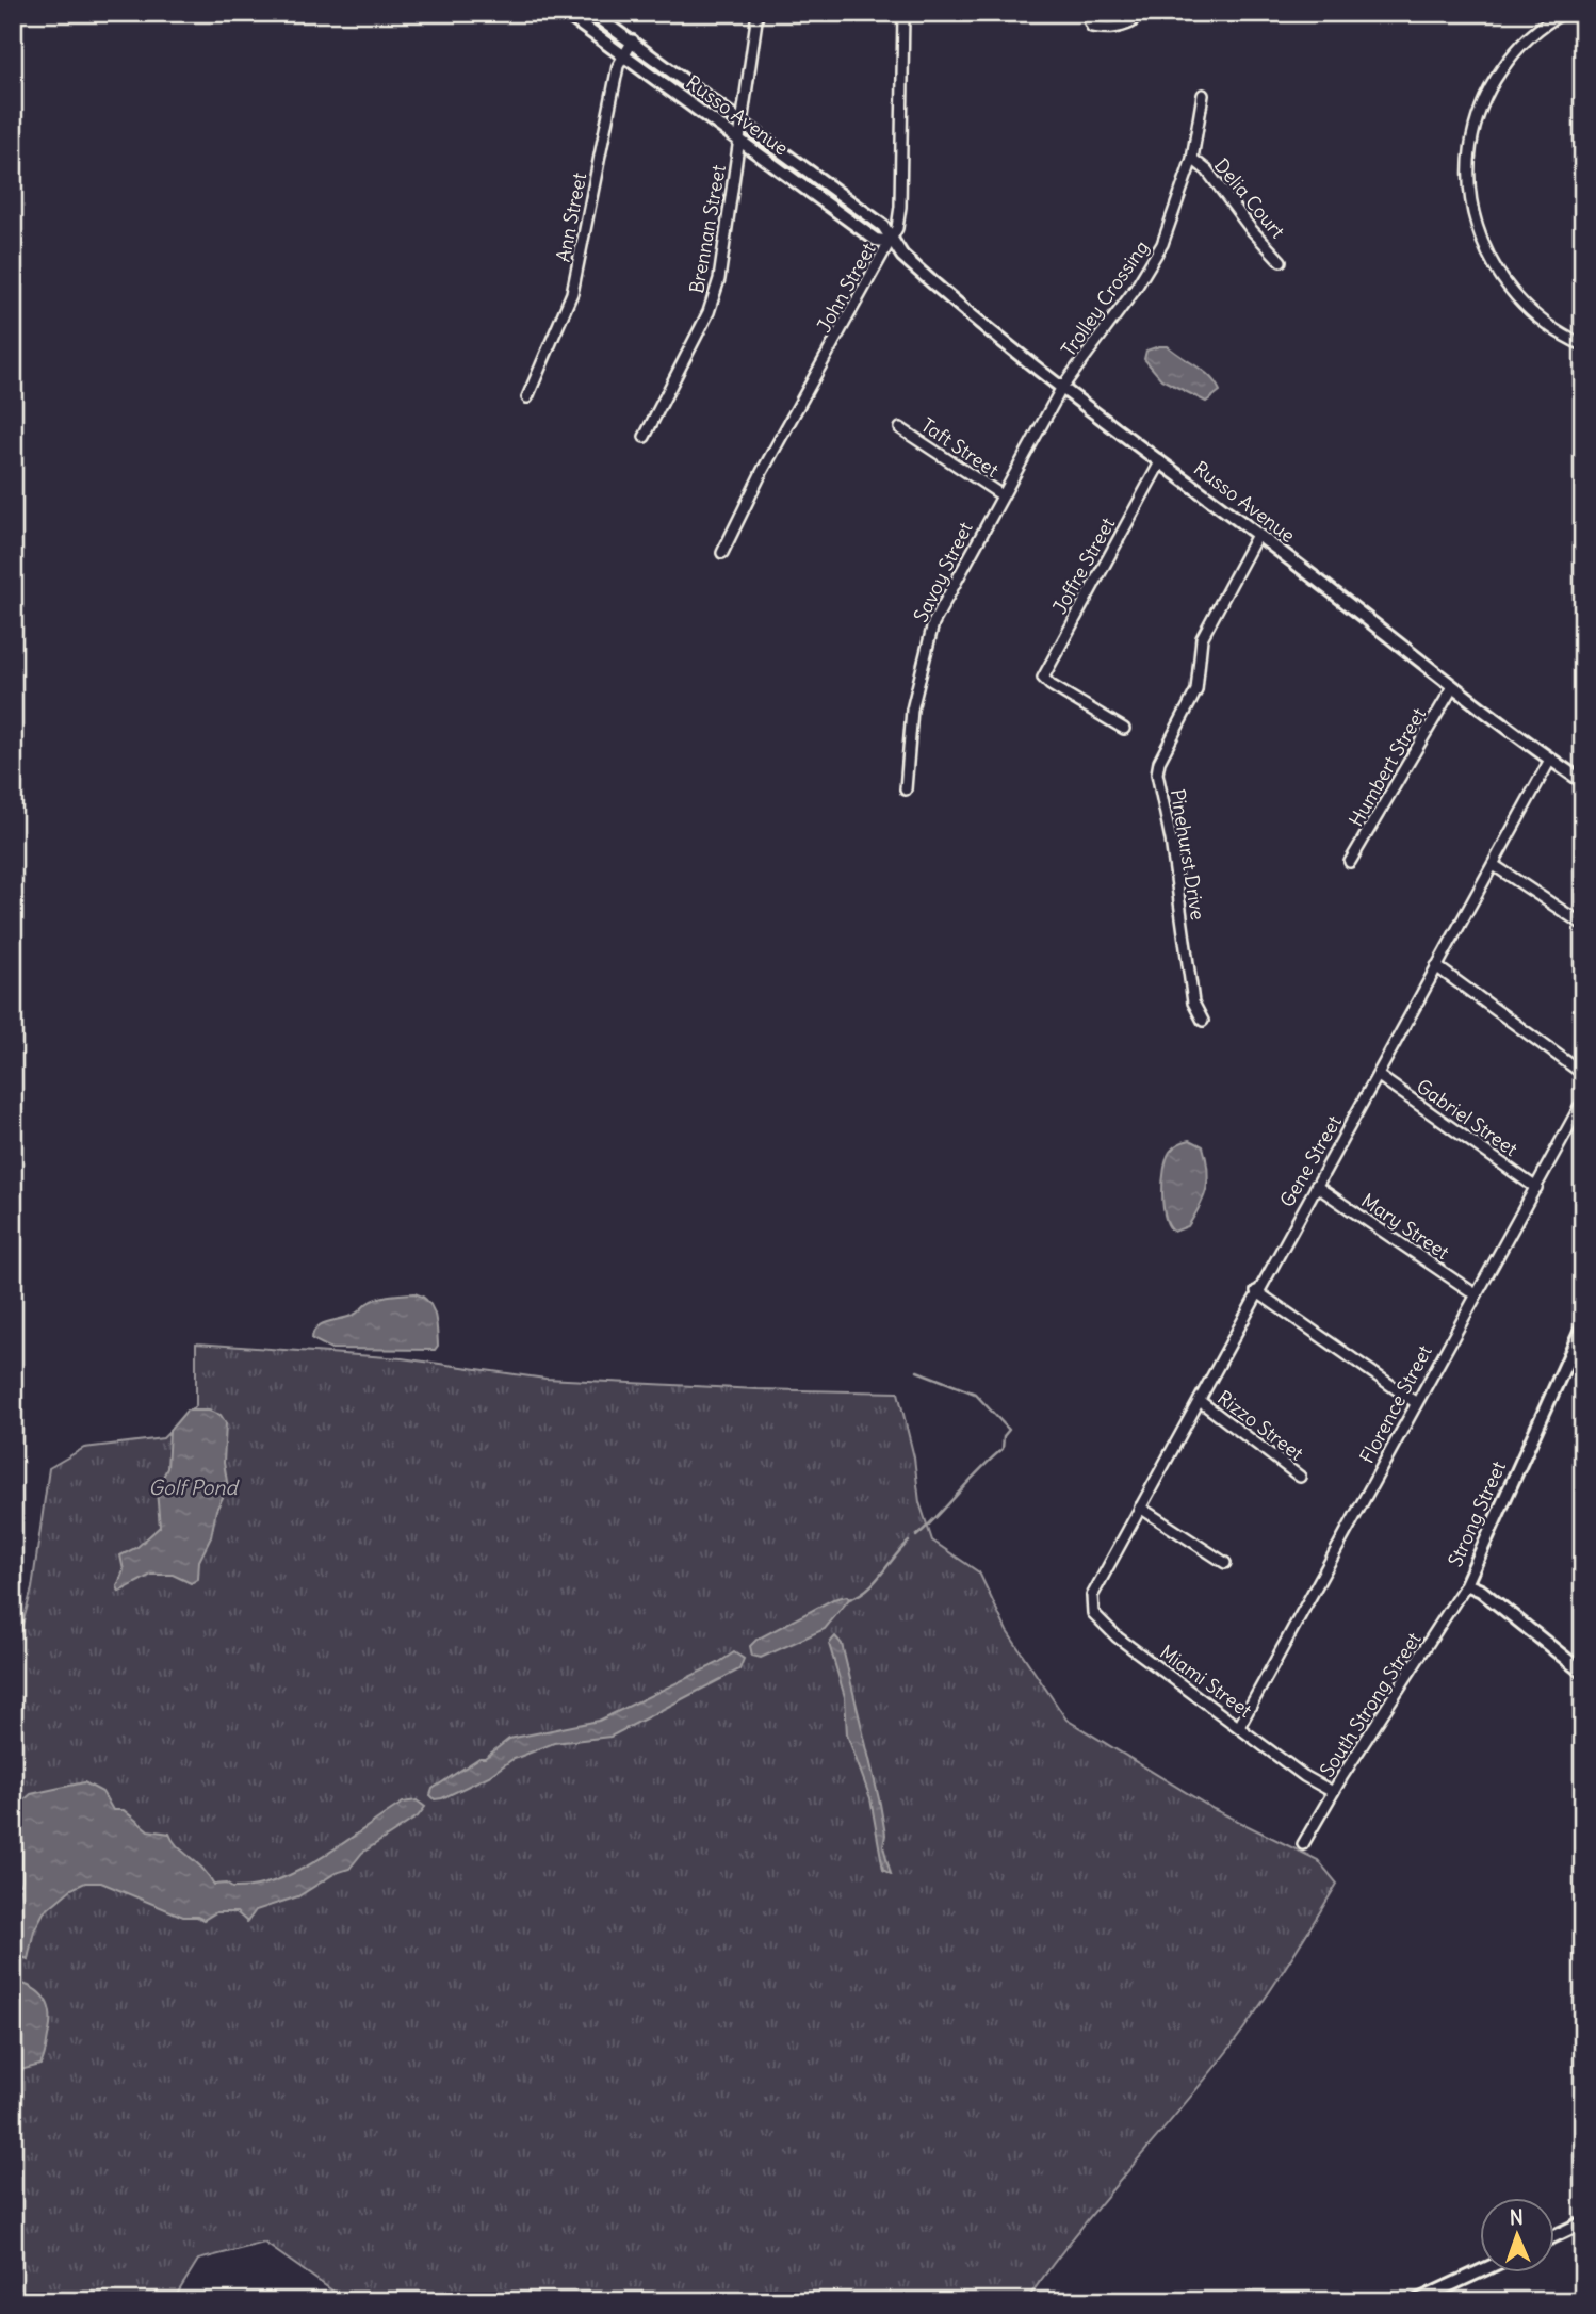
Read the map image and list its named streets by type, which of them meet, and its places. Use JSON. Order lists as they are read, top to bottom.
{
  "streets": {
    "street": [
      "Russo Avenue",
      "Delia Court",
      "Ann Street",
      "Brennan Street",
      "John Street",
      "Trolley Crossing",
      "Taft Street",
      "Joffre Street",
      "Savoy Street",
      "Humbert Street",
      "Pinehurst Drive",
      "Gabriel Street",
      "Gene Street",
      "Mary Street",
      "Florence Street",
      "Rizzo Street",
      "Strong Street",
      "Miami Street",
      "South Strong Street"
    ]
  },
  "crossings": [
    ["Russo Avenue", "Ann Street"],
    ["Russo Avenue", "Brennan Street"],
    ["Russo Avenue", "John Street"],
    ["Russo Avenue", "Trolley Crossing"],
    ["Russo Avenue", "Joffre Street"],
    ["Russo Avenue", "Savoy Street"],
    ["Russo Avenue", "Humbert Street"],
    ["Russo Avenue", "Pinehurst Drive"],
    ["Russo Avenue", "Gene Street"],
    ["Delia Court", "Trolley Crossing"],
    ["Trolley Crossing", "Savoy Street"],
    ["Taft Street", "Savoy Street"],
    ["Gabriel Street", "Gene Street"],
    ["Gabriel Street", "Florence Street"],
    ["Gene Street", "Mary Street"],
    ["Gene Street", "Rizzo Street"],
    ["Gene Street", "Miami Street"],
    ["Mary Street", "Florence Street"],
    ["Florence Street", "Miami Street"],
    ["Strong Street", "South Strong Street"],
    ["Miami Street", "South Strong Street"]
  ],
  "water": ["Golf Pond"],
  "north": "top"
}
